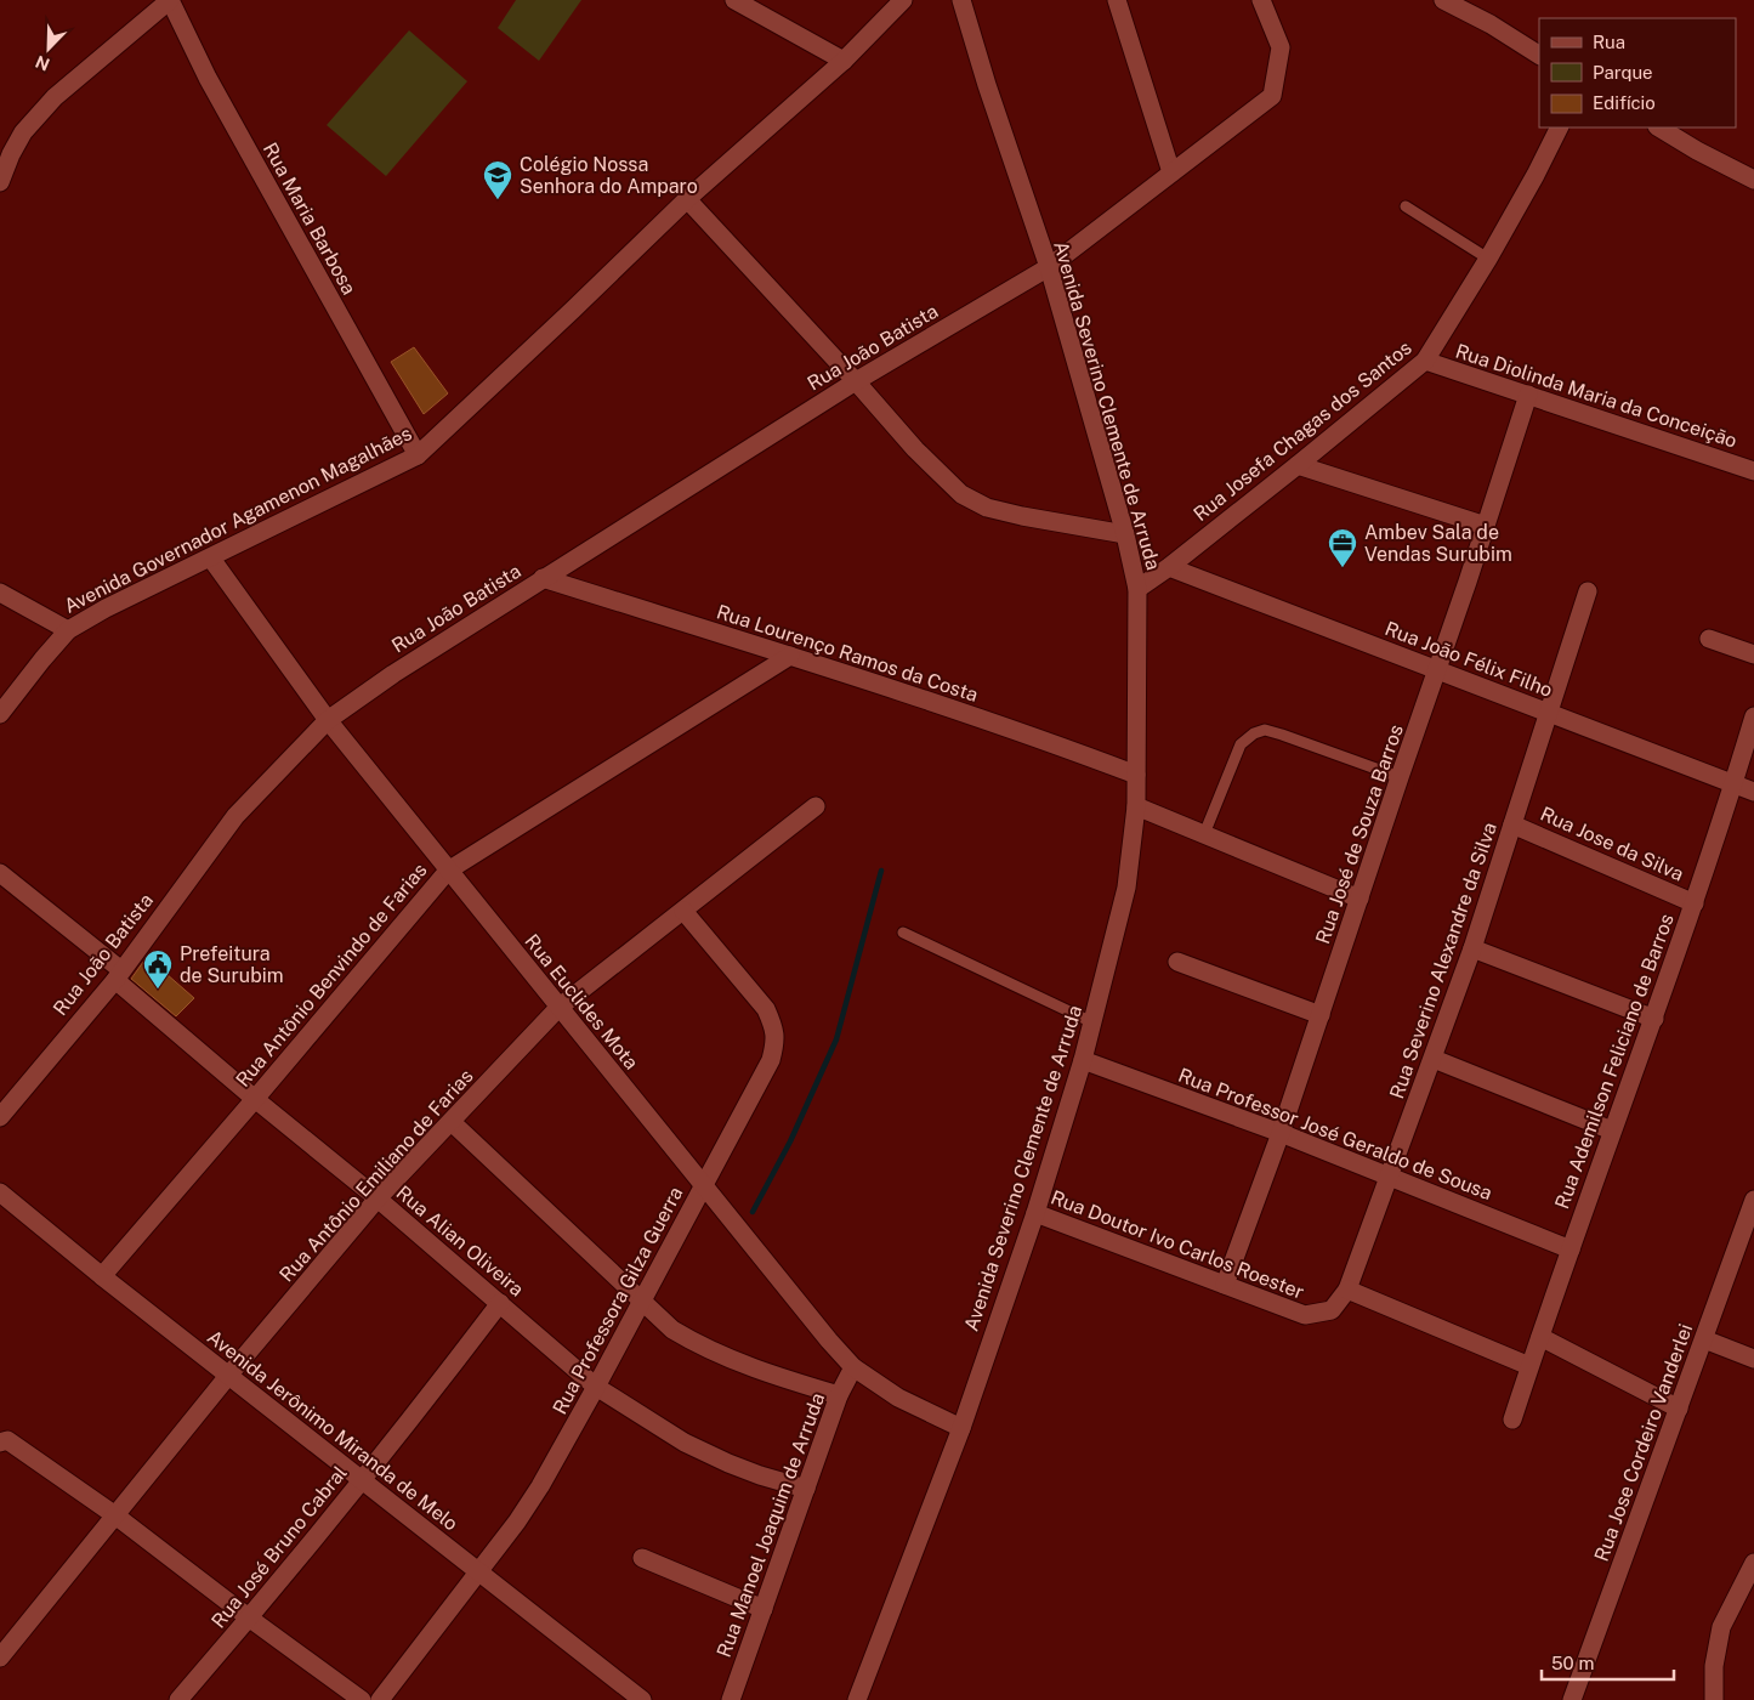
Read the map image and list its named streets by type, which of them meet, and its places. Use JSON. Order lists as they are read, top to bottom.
{
  "streets": {
    "street": [
      "Rua Maria Barbosa",
      "Rua João Batista",
      "Rua Diolinda Maria da Conceição",
      "Avenida Severino Clemente de Arruda",
      "Rua Josefa Chagas dos Santos",
      "Avenida Governador Agamenon Magalhães",
      "Rua Lourenço Ramos da Costa",
      "Rua João Félix Filho",
      "Rua José de Souza Barros",
      "Rua Jose da Silva",
      "Rua Severino Alexandre da Silva",
      "Rua Antônio Benvindo de Farias",
      "Rua Euclides Mota",
      "Rua Ademilson Feliciano de Barros",
      "Rua Professor José Geraldo de Sousa",
      "Rua Antônio Emiliano de Farias",
      "Rua Alian Oliveira",
      "Rua Doutor Ivo Carlos Roester",
      "Rua Professora Gilza Guerra",
      "Avenida Jerônimo Miranda de Melo",
      "Rua Jose Cordeiro Vanderlei",
      "Rua Manoel Joaquim de Arruda",
      "Rua José Bruno Cabral"
    ]
  },
  "crossings": [
    ["Rua Maria Barbosa", "Avenida Governador Agamenon Magalhães"],
    ["Rua João Batista", "Avenida Severino Clemente de Arruda"],
    ["Rua João Batista", "Rua Lourenço Ramos da Costa"],
    ["Rua João Batista", "Rua Euclides Mota"],
    ["Rua João Batista", "Rua Alian Oliveira"],
    ["Rua Diolinda Maria da Conceição", "Rua Josefa Chagas dos Santos"],
    ["Rua Diolinda Maria da Conceição", "Rua José de Souza Barros"],
    ["Avenida Severino Clemente de Arruda", "Rua Josefa Chagas dos Santos"],
    ["Avenida Severino Clemente de Arruda", "Rua Lourenço Ramos da Costa"],
    ["Avenida Severino Clemente de Arruda", "Rua Euclides Mota"],
    ["Avenida Severino Clemente de Arruda", "Rua Professor José Geraldo de Sousa"],
    ["Avenida Severino Clemente de Arruda", "Rua Doutor Ivo Carlos Roester"],
    ["Rua Josefa Chagas dos Santos", "Rua João Félix Filho"],
    ["Avenida Governador Agamenon Magalhães", "Rua Euclides Mota"],
    ["Rua Lourenço Ramos da Costa", "Rua Antônio Benvindo de Farias"],
    ["Rua João Félix Filho", "Rua José de Souza Barros"],
    ["Rua João Félix Filho", "Rua Severino Alexandre da Silva"],
    ["Rua João Félix Filho", "Rua Ademilson Feliciano de Barros"],
    ["Rua José de Souza Barros", "Rua Professor José Geraldo de Sousa"],
    ["Rua José de Souza Barros", "Rua Doutor Ivo Carlos Roester"],
    ["Rua Jose da Silva", "Rua Severino Alexandre da Silva"],
    ["Rua Jose da Silva", "Rua Ademilson Feliciano de Barros"],
    ["Rua Severino Alexandre da Silva", "Rua Professor José Geraldo de Sousa"],
    ["Rua Severino Alexandre da Silva", "Rua Doutor Ivo Carlos Roester"],
    ["Rua Antônio Benvindo de Farias", "Rua Euclides Mota"],
    ["Rua Antônio Benvindo de Farias", "Rua Alian Oliveira"],
    ["Rua Antônio Benvindo de Farias", "Avenida Jerônimo Miranda de Melo"],
    ["Rua Euclides Mota", "Rua Antônio Emiliano de Farias"],
    ["Rua Euclides Mota", "Rua Professora Gilza Guerra"],
    ["Rua Euclides Mota", "Rua Manoel Joaquim de Arruda"],
    ["Rua Ademilson Feliciano de Barros", "Rua Professor José Geraldo de Sousa"],
    ["Rua Antônio Emiliano de Farias", "Rua Alian Oliveira"],
    ["Rua Antônio Emiliano de Farias", "Rua Professora Gilza Guerra"],
    ["Rua Antônio Emiliano de Farias", "Avenida Jerônimo Miranda de Melo"],
    ["Rua Alian Oliveira", "Rua Professora Gilza Guerra"],
    ["Rua Alian Oliveira", "Rua Manoel Joaquim de Arruda"],
    ["Rua Alian Oliveira", "Rua José Bruno Cabral"],
    ["Rua Professora Gilza Guerra", "Avenida Jerônimo Miranda de Melo"],
    ["Avenida Jerônimo Miranda de Melo", "Rua José Bruno Cabral"]
  ],
  "places": {
    "school or university": ["Colégio Nossa Senhora do Amparo"],
    "office": ["Ambev Sala de Vendas Surubim"],
    "public building": ["Prefeitura de Surubim"]
  },
  "legend": ["Rua", "Parque", "Edifício"],
  "scale_bar": "50 m",
  "north": "bottom left"
}
